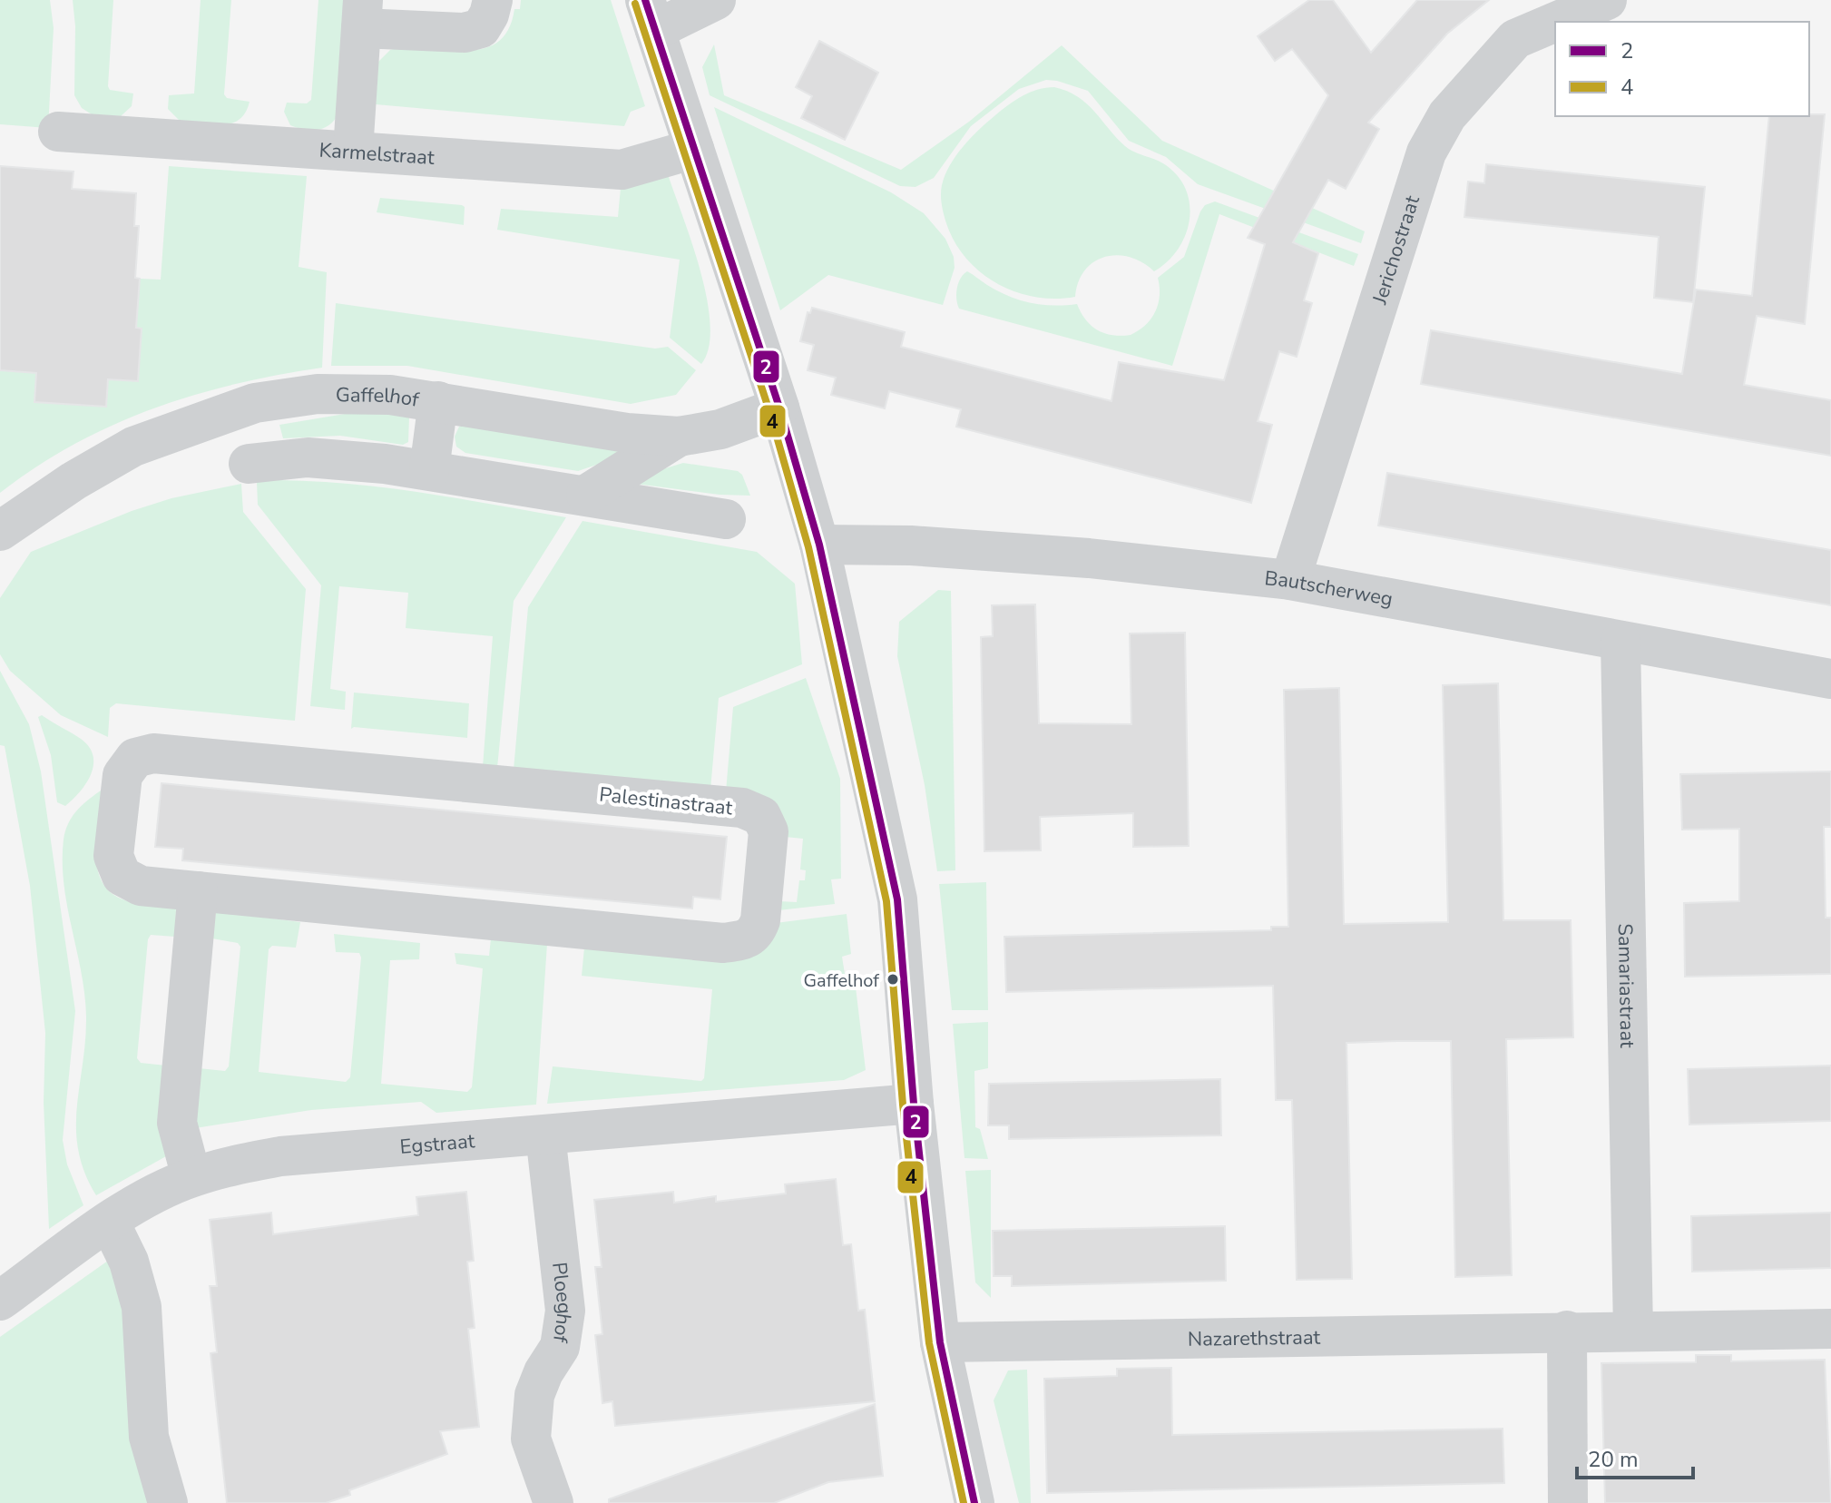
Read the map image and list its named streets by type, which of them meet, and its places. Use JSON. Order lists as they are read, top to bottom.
{
  "streets": {
    "street": [
      "Karmelstraat",
      "Jerichostraat",
      "Gaffelhof",
      "Bautscherweg",
      "Palestinastraat",
      "Samariastraat",
      "Egstraat",
      "Ploeghof",
      "Nazarethstraat"
    ]
  },
  "crossings": [
    ["Jerichostraat", "Bautscherweg"],
    ["Bautscherweg", "Samariastraat"],
    ["Samariastraat", "Nazarethstraat"],
    ["Egstraat", "Ploeghof"]
  ],
  "places": ["Gaffelhof"],
  "lines": ["transit line 2", "transit line 4"],
  "legend": ["2", "4"],
  "scale_bar": "20 m"
}
